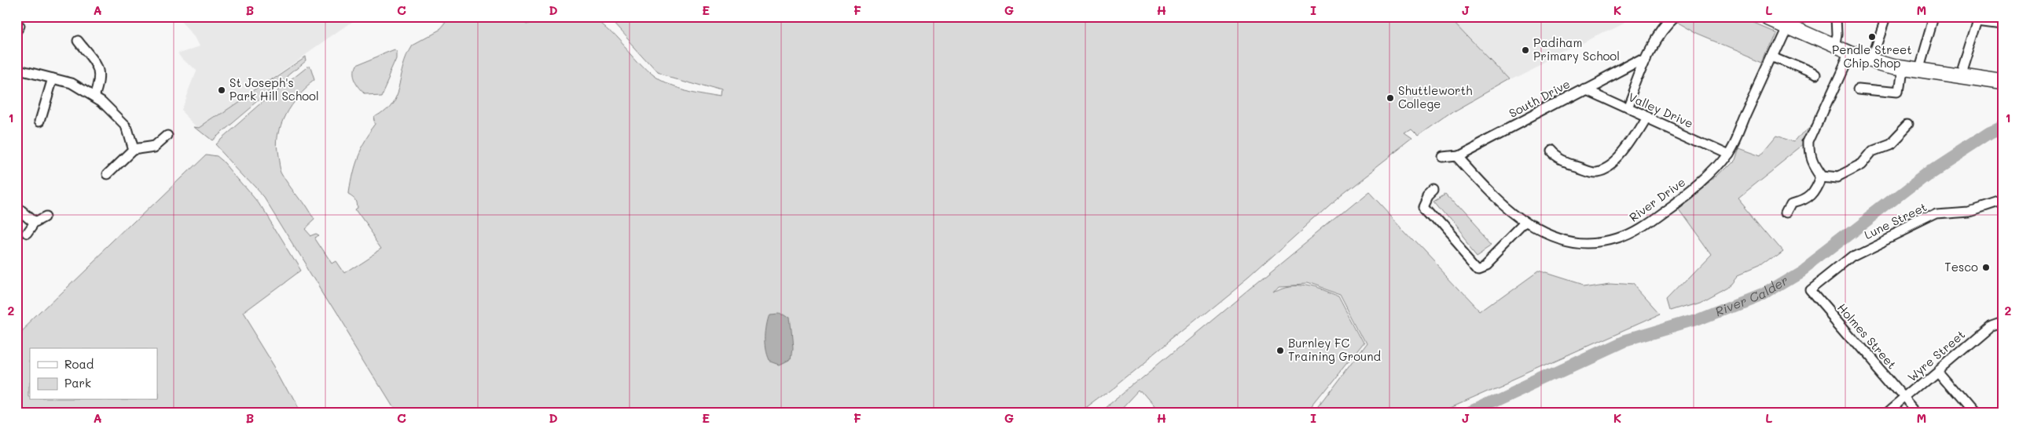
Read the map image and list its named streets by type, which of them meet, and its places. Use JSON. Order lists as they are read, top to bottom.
{
  "streets": {
    "street": [
      "South Drive",
      "Valley Drive",
      "River Drive",
      "Lune Street",
      "Holmes Street",
      "Wyre Street"
    ]
  },
  "crossings": [
    ["South Drive", "Valley Drive"],
    ["South Drive", "River Drive"],
    ["Valley Drive", "River Drive"],
    ["Lune Street", "Holmes Street"],
    ["Holmes Street", "Wyre Street"]
  ],
  "water": ["River Calder"],
  "places": [
    "Pendle Street Chip Shop",
    "Padiham Primary School",
    "St Joseph's Park Hill School",
    "Shuttleworth College",
    "Tesco",
    "Burnley FC Training Ground"
  ],
  "legend": ["Road", "Park"],
  "grid": {
    "columns": [
      "A",
      "B",
      "C",
      "D",
      "E",
      "F",
      "G",
      "H",
      "I",
      "J",
      "K",
      "L",
      "M"
    ],
    "rows": ["1", "2"]
  }
}
